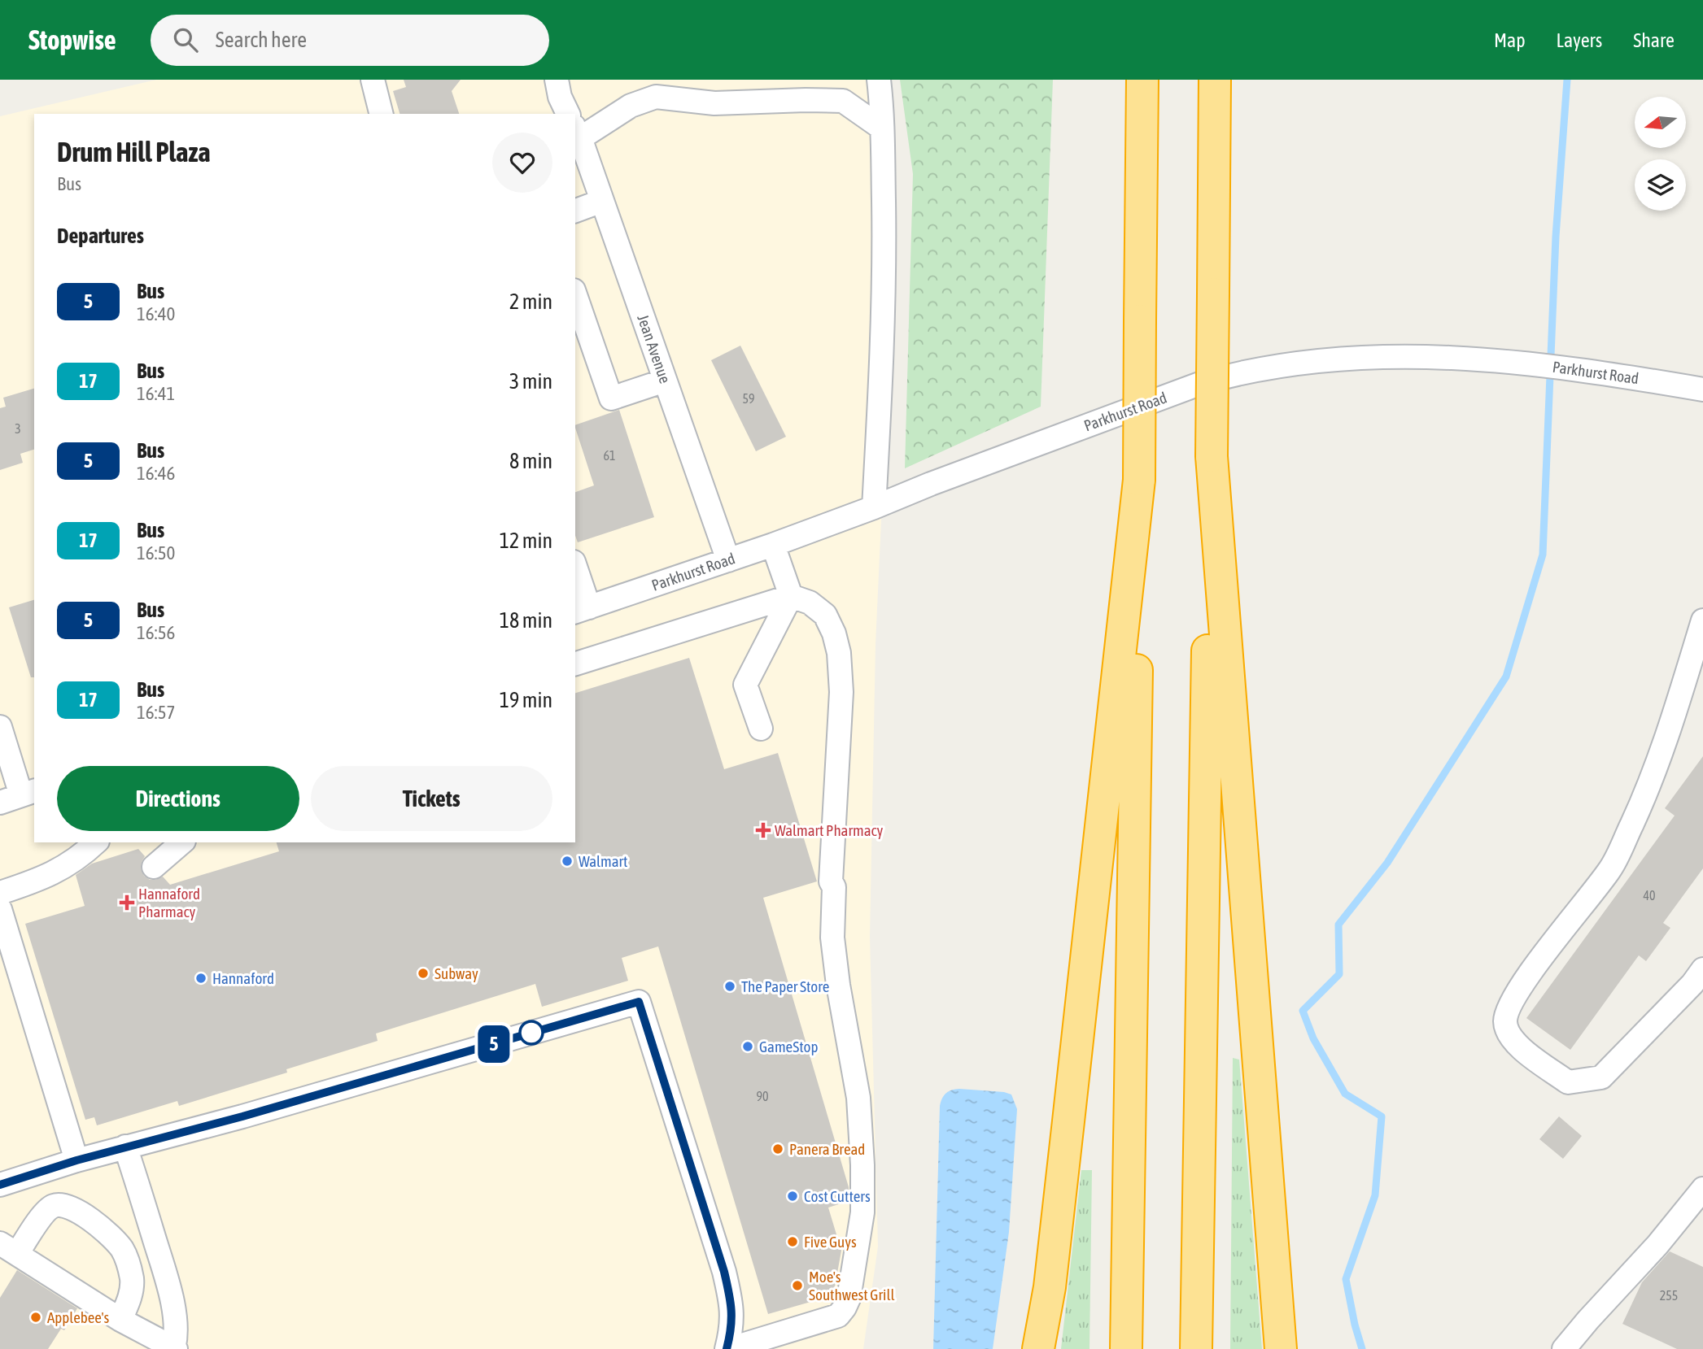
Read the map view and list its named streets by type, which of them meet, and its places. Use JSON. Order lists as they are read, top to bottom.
{
  "streets": {
    "street": ["Jean Avenue", "Parkhurst Road"]
  },
  "crossings": [
    ["Jean Avenue", "Parkhurst Road"]
  ],
  "places": {
    "health": ["Walmart Pharmacy", "Hannaford Pharmacy"],
    "other": [
      "Walmart",
      "Subway",
      "Hannaford",
      "The Paper Store",
      "GameStop",
      "Panera Bread",
      "Cost Cutters",
      "Five Guys",
      "Moe's Southwest Grill",
      "Applebee's"
    ]
  },
  "lines": ["bus line 5"],
  "house_numbers": [
    "59",
    "3",
    "61",
    "40",
    "90",
    "255"
  ],
  "north": "left",
  "page": {
    "header": "Stopwise",
    "search": "Search here",
    "nav": ["Map", "Layers", "Share"],
    "on_map": "5",
    "heading": [
      ["Drum Hill Plaza", "Bus"],
      "Departures"
    ],
    "list": [
      {
        "mark": "5",
        "name": "Bus",
        "note": "16:40",
        "value": "2 min"
      },
      {
        "mark": "17",
        "name": "Bus",
        "note": "16:41",
        "value": "3 min"
      },
      {
        "mark": "5",
        "name": "Bus",
        "note": "16:46",
        "value": "8 min"
      },
      {
        "mark": "17",
        "name": "Bus",
        "note": "16:50",
        "value": "12 min"
      },
      {
        "mark": "5",
        "name": "Bus",
        "note": "16:56",
        "value": "18 min"
      },
      {
        "mark": "17",
        "name": "Bus",
        "note": "16:57",
        "value": "19 min"
      }
    ],
    "buttons": ["Directions", "Tickets"]
  }
}
